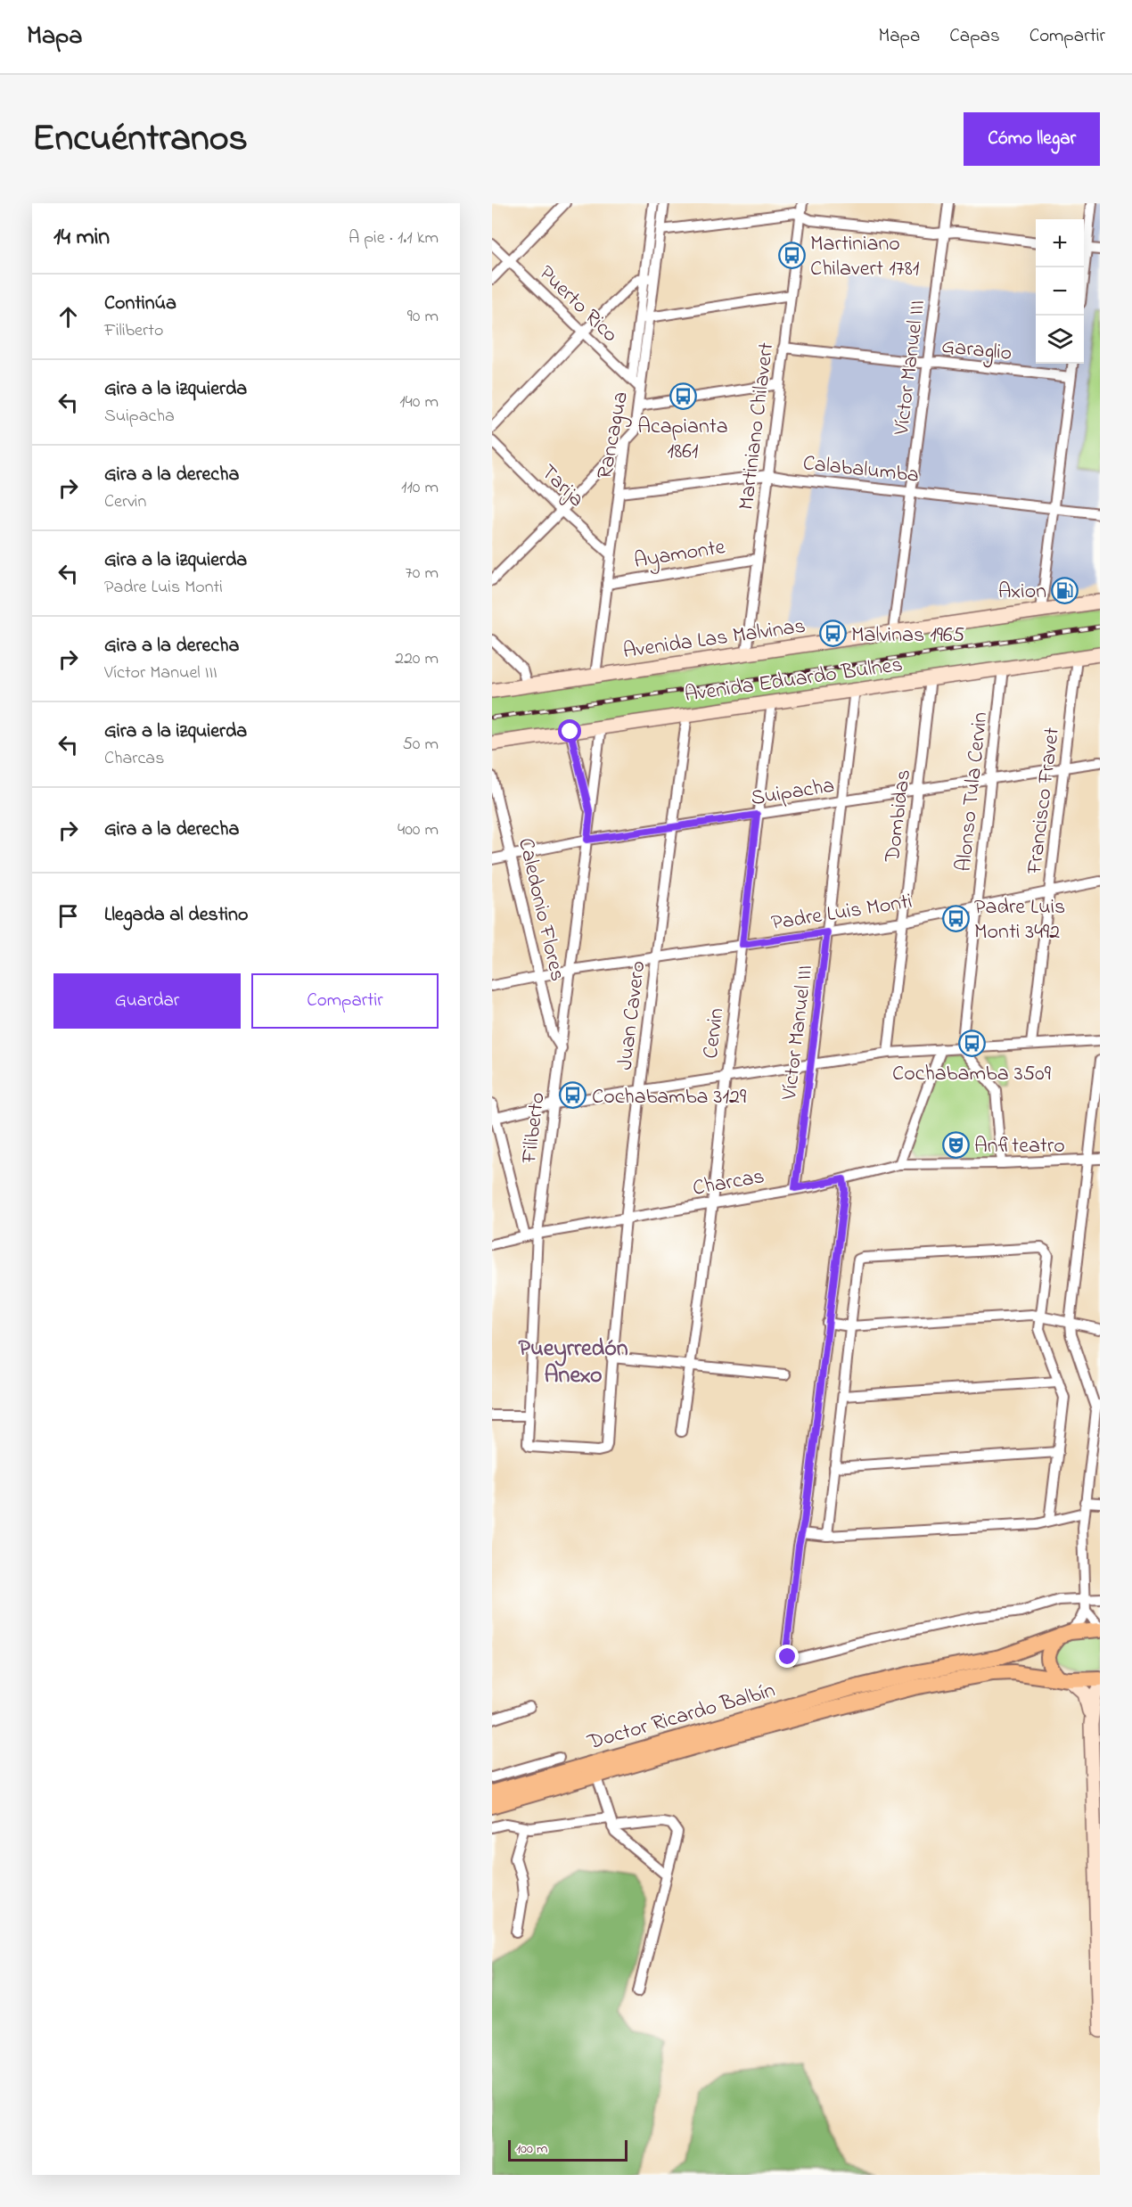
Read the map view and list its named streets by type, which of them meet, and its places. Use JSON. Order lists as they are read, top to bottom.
{
  "streets": {
    "main road": ["Avenida Las Malvinas", "Avenida Eduardo Bulnes", "Doctor Ricardo Balbín"],
    "street": [
      "Puerto Rico",
      "Garaglio",
      "Víctor Manuel III",
      "Martiniano Chilavert",
      "Rancagua",
      "Calabalumba",
      "Tarija",
      "Ayamonte",
      "Suipacha",
      "Alonso Tula Cervin",
      "Francisco Fravet",
      "Dombidas",
      "Caledonio Flores",
      "Padre Luis Monti",
      "Juan Cavero",
      "Cervin",
      "Filiberto",
      "Charcas"
    ]
  },
  "crossings": [
    ["Puerto Rico", "Rancagua"],
    ["Garaglio", "Víctor Manuel III"],
    ["Garaglio", "Martiniano Chilavert"],
    ["Víctor Manuel III", "Calabalumba"],
    ["Víctor Manuel III", "Avenida Las Malvinas"],
    ["Víctor Manuel III", "Avenida Eduardo Bulnes"],
    ["Víctor Manuel III", "Suipacha"],
    ["Víctor Manuel III", "Padre Luis Monti"],
    ["Víctor Manuel III", "Charcas"],
    ["Martiniano Chilavert", "Calabalumba"],
    ["Martiniano Chilavert", "Ayamonte"],
    ["Martiniano Chilavert", "Avenida Las Malvinas"],
    ["Rancagua", "Calabalumba"],
    ["Rancagua", "Tarija"],
    ["Rancagua", "Ayamonte"],
    ["Rancagua", "Avenida Las Malvinas"],
    ["Avenida Eduardo Bulnes", "Alonso Tula Cervin"],
    ["Avenida Eduardo Bulnes", "Francisco Fravet"],
    ["Avenida Eduardo Bulnes", "Dombidas"],
    ["Avenida Eduardo Bulnes", "Juan Cavero"],
    ["Avenida Eduardo Bulnes", "Cervin"],
    ["Avenida Eduardo Bulnes", "Filiberto"],
    ["Suipacha", "Alonso Tula Cervin"],
    ["Suipacha", "Francisco Fravet"],
    ["Suipacha", "Dombidas"],
    ["Suipacha", "Caledonio Flores"],
    ["Suipacha", "Juan Cavero"],
    ["Suipacha", "Cervin"],
    ["Suipacha", "Filiberto"],
    ["Alonso Tula Cervin", "Padre Luis Monti"],
    ["Francisco Fravet", "Padre Luis Monti"],
    ["Dombidas", "Padre Luis Monti"],
    ["Caledonio Flores", "Padre Luis Monti"],
    ["Caledonio Flores", "Filiberto"],
    ["Padre Luis Monti", "Juan Cavero"],
    ["Padre Luis Monti", "Cervin"],
    ["Padre Luis Monti", "Filiberto"],
    ["Juan Cavero", "Filiberto"],
    ["Juan Cavero", "Charcas"],
    ["Cervin", "Charcas"],
    ["Filiberto", "Charcas"]
  ],
  "districts": ["Pueyrredón Anexo"],
  "places": {
    "bus stop": [
      "Martiniano Chilavert 1781",
      "Acapianta 1861",
      "Malvinas 1965",
      "Padre Luis Monti 3492",
      "Cochabamba 3509",
      "Cochabamba 3129"
    ],
    "fuel station": ["Axion"],
    "theatre": ["Anfiteatro"]
  },
  "scale_bar": "100 m",
  "page": {
    "header": "Mapa",
    "nav": ["Mapa", "Capas", "Compartir"],
    "title": "Encuéntranos",
    "buttons": [
      "Cómo llegar",
      ["Guardar", "Compartir"]
    ],
    "heading": ["14 min", "A pie · 1.1 km"],
    "map_buttons": ["+", "−"],
    "list": [
      ["Continúa", "Filiberto", "90 m"],
      ["Gira a la izquierda", "Suipacha", "140 m"],
      ["Gira a la derecha", "Cervin", "110 m"],
      ["Gira a la izquierda", "Padre Luis Monti", "70 m"],
      ["Gira a la derecha", "Víctor Manuel III", "220 m"],
      ["Gira a la izquierda", "Charcas", "50 m"],
      ["Gira a la derecha", "400 m"],
      "Llegada al destino"
    ],
    "scale": "100 m"
  }
}
